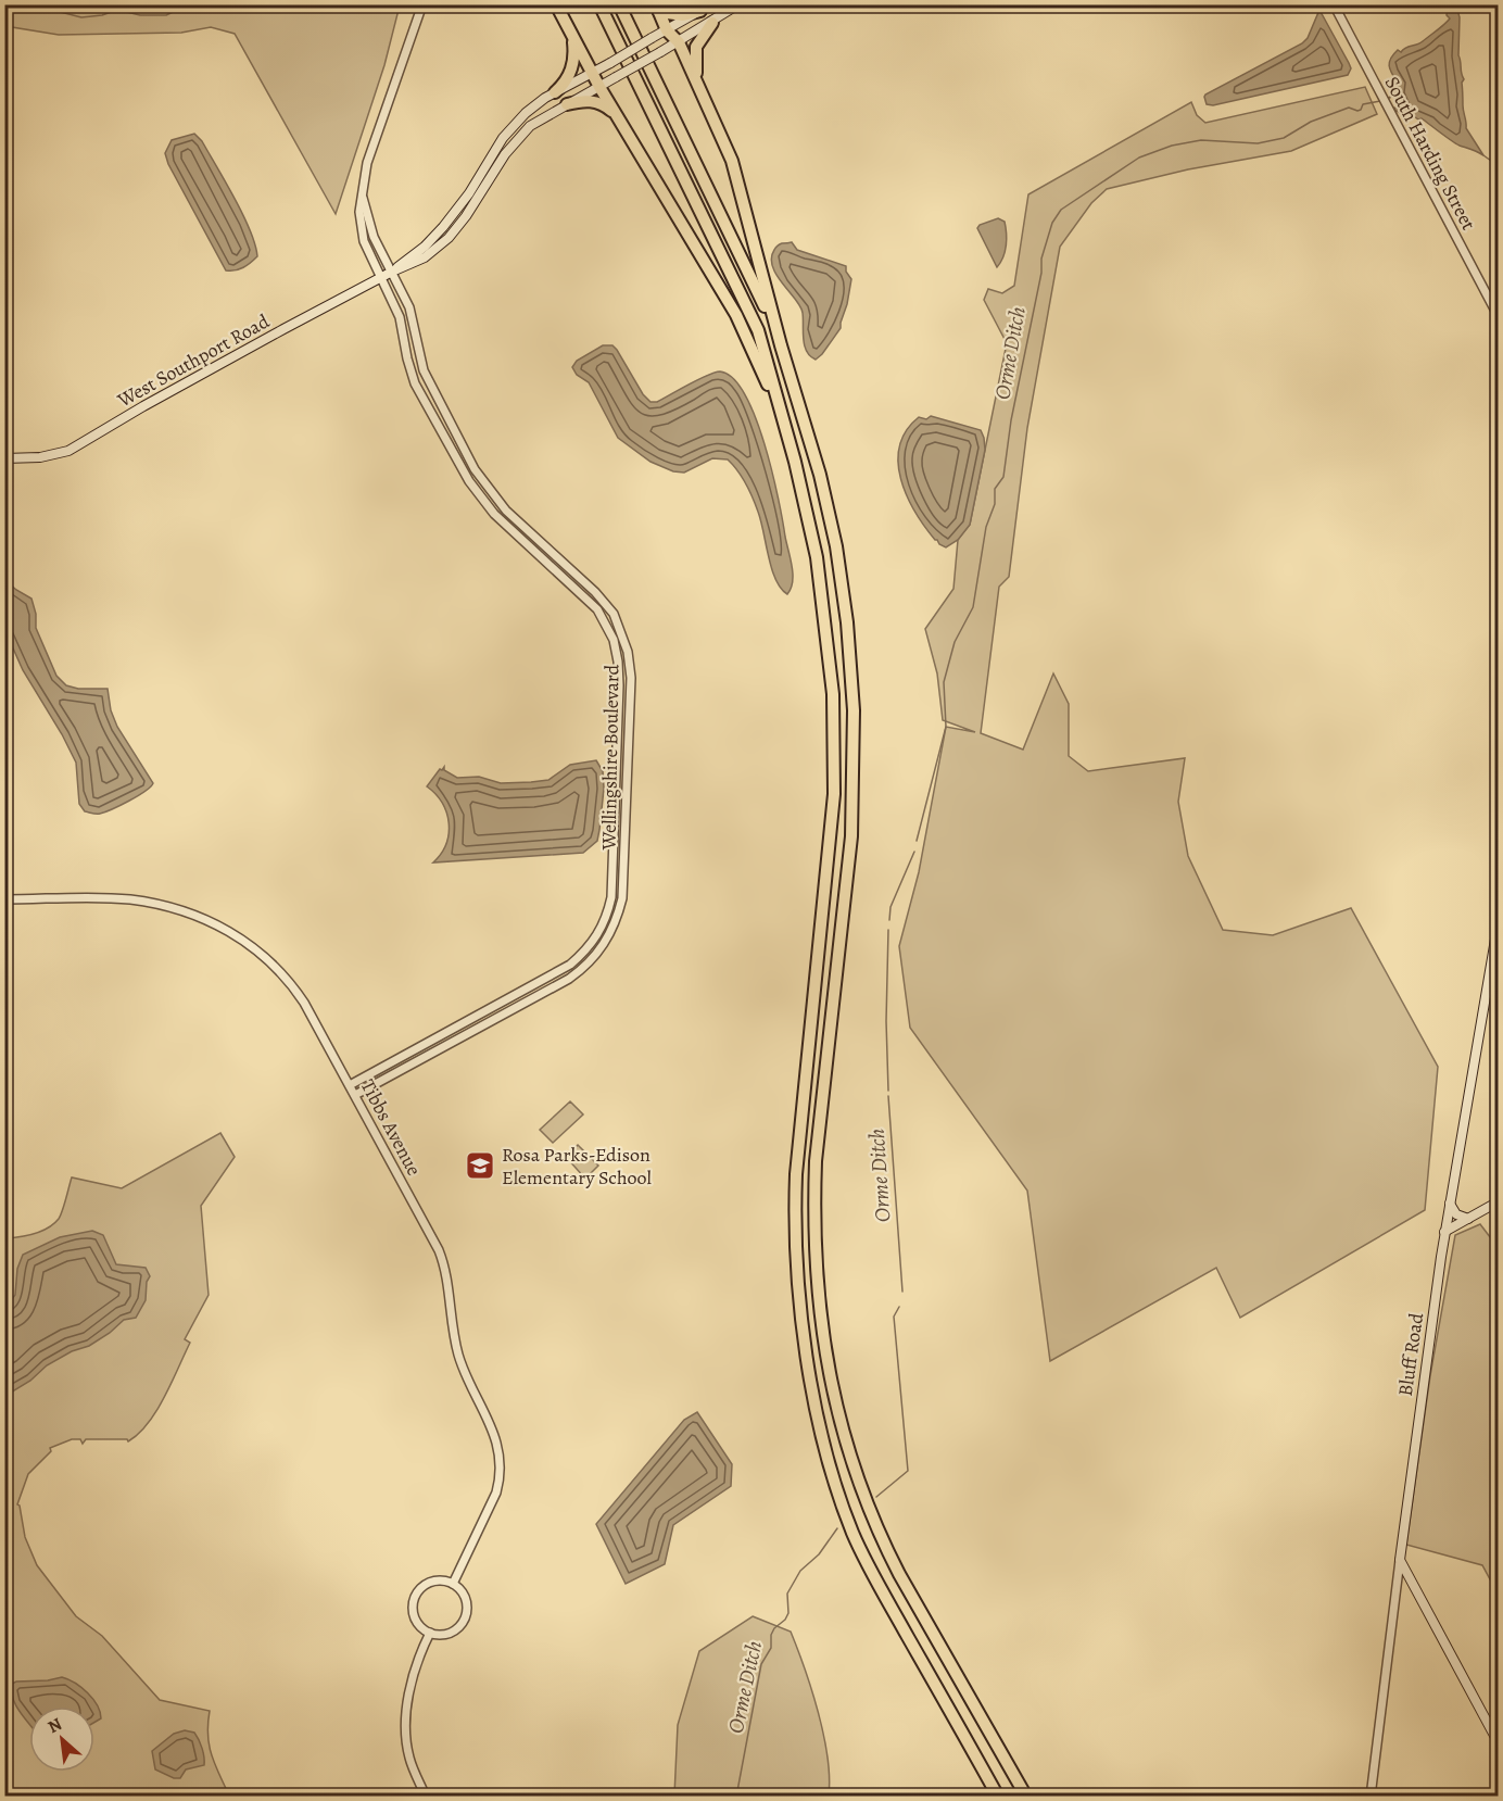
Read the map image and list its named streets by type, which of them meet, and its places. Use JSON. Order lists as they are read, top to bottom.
{
  "streets": {
    "main road": ["West Southport Road", "Bluff Road"],
    "street": ["South Harding Street", "Wellingshire Boulevard", "Tibbs Avenue"]
  },
  "crossings": [
    ["West Southport Road", "Wellingshire Boulevard"],
    ["Wellingshire Boulevard", "Tibbs Avenue"]
  ],
  "water": ["Orme Ditch"],
  "places": {
    "school or university": ["Rosa Parks-Edison Elementary School"]
  },
  "north": "top left"
}
